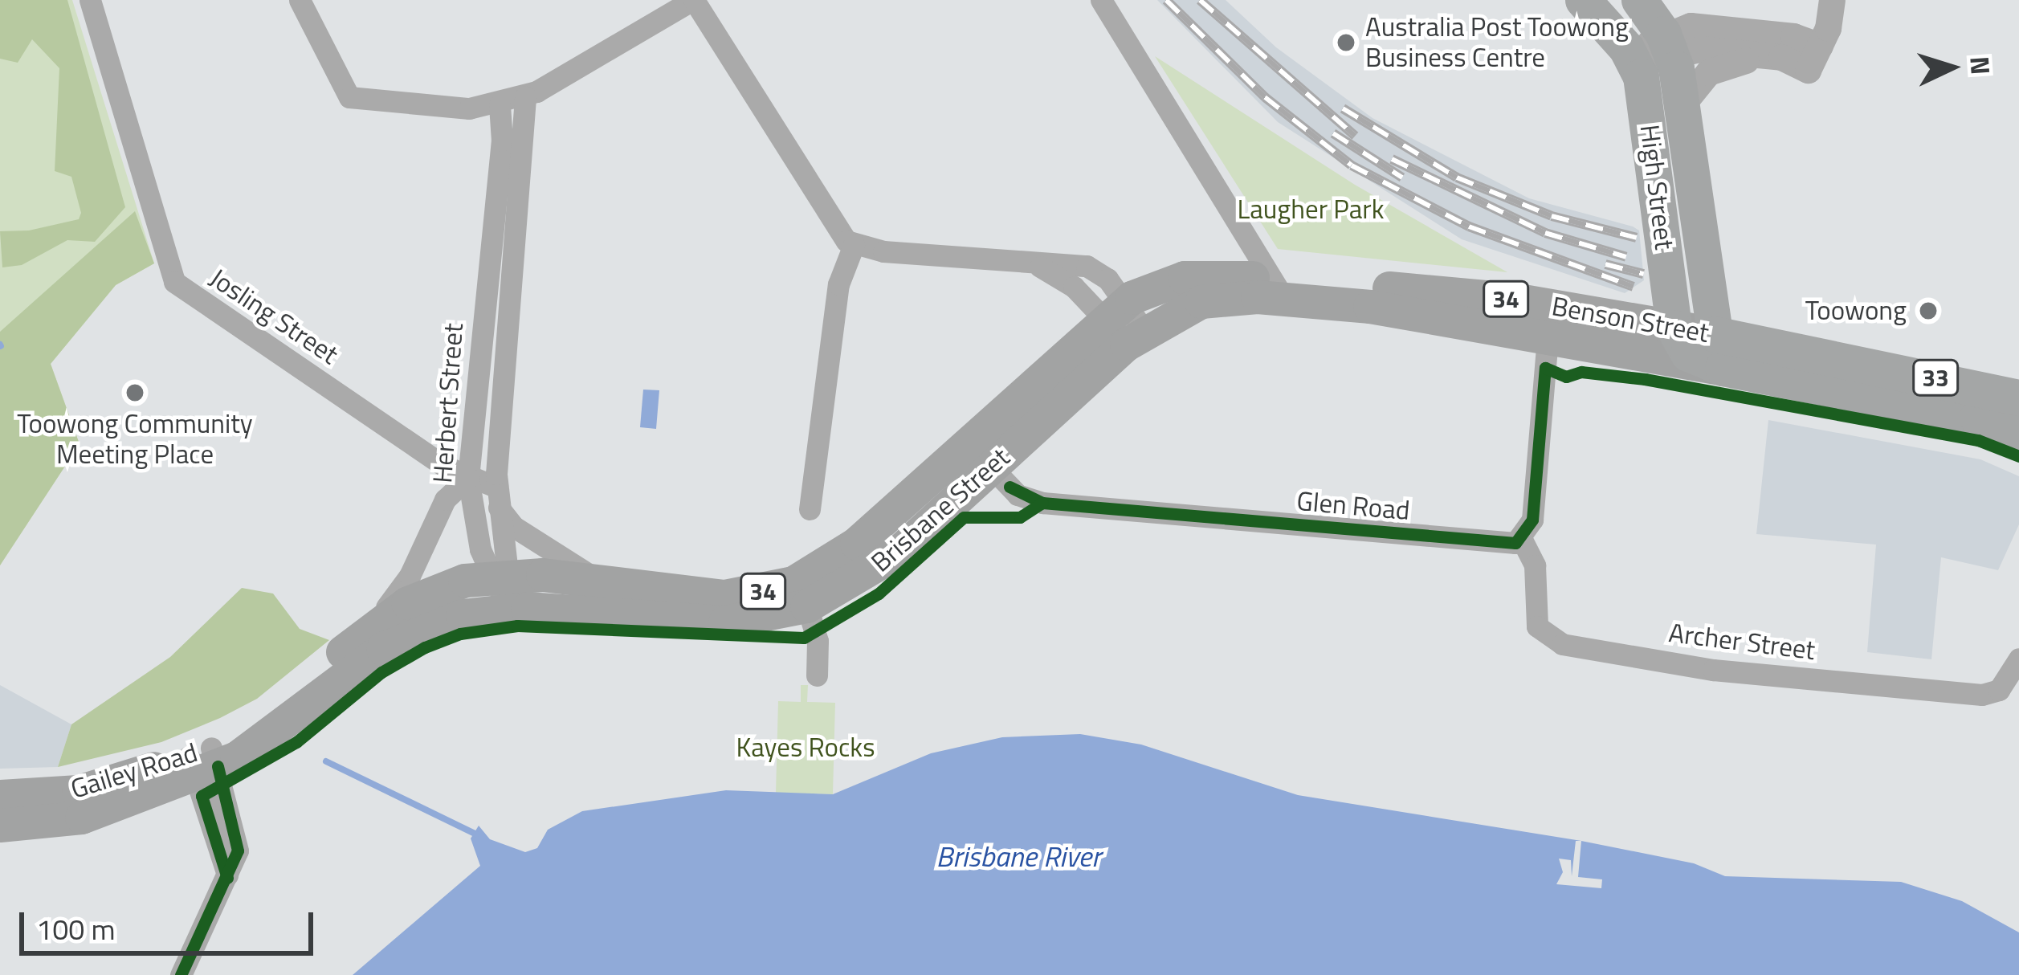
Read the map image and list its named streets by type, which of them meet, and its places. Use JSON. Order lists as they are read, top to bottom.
{
  "streets": {
    "highway": ["High Street", "Benson Street", "33"],
    "main road": ["34", "Brisbane Street", "Gailey Road"],
    "street": [
      "Josling Street",
      "Herbert Street",
      "Glen Road",
      "Archer Street"
    ]
  },
  "crossings": [
    ["High Street", "Benson Street"],
    ["Josling Street", "Herbert Street"],
    ["Benson Street", "Brisbane Street"],
    ["Herbert Street", "Brisbane Street"],
    ["Glen Road", "Brisbane Street"],
    ["Glen Road", "Archer Street"],
    ["Brisbane Street", "Gailey Road"]
  ],
  "water": ["Brisbane River"],
  "parks": ["Laugher Park", "Kayes Rocks"],
  "places": ["Australia Post Toowong Business Centre", "Toowong", "Toowong Community Meeting Place"],
  "scale_bar": "100 m",
  "north": "right"
}
